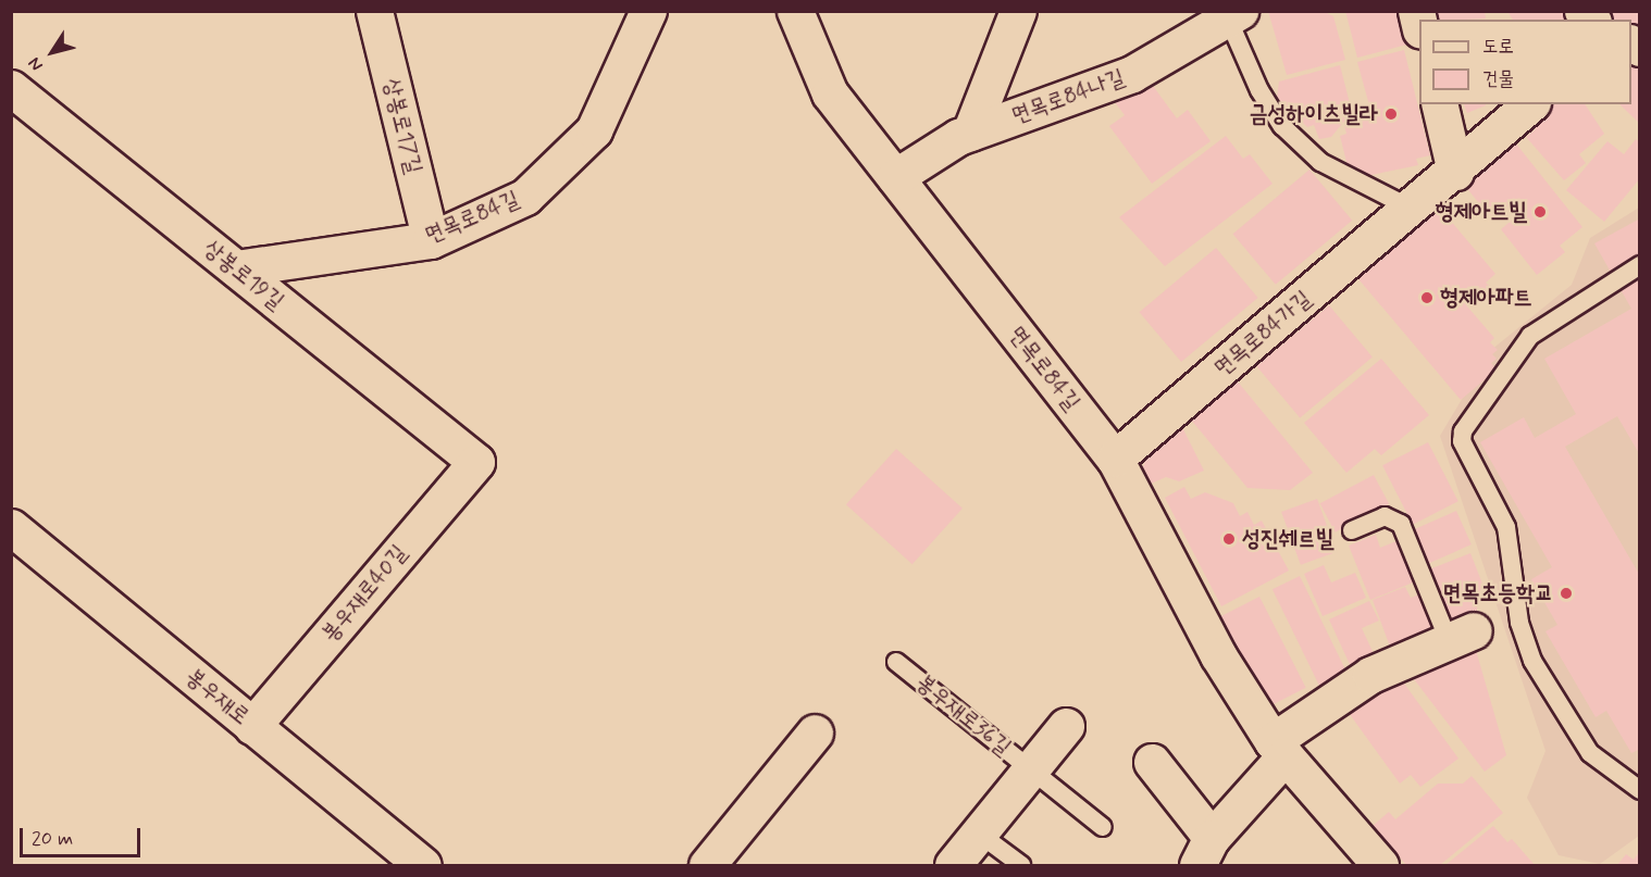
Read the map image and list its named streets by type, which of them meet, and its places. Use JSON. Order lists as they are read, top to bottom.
{
  "streets": {
    "street": [
      "면목로84나길",
      "상봉로17길",
      "면목로84길",
      "상봉로19길",
      "면목로84가길",
      "봉우재로40길",
      "봉우재로",
      "봉우재로36길"
    ]
  },
  "crossings": [
    ["면목로84나길", "면목로84길"],
    ["상봉로17길", "면목로84길"],
    ["면목로84길", "상봉로19길"],
    ["면목로84길", "면목로84가길"],
    ["상봉로19길", "봉우재로40길"],
    ["봉우재로40길", "봉우재로"]
  ],
  "places": [
    "금성하이츠빌라",
    "형제아트빌",
    "형제아파트",
    "성진쉐르빌",
    "면목초등학교"
  ],
  "legend": ["도로", "건물"],
  "scale_bar": "20 m",
  "north": "bottom left"
}
